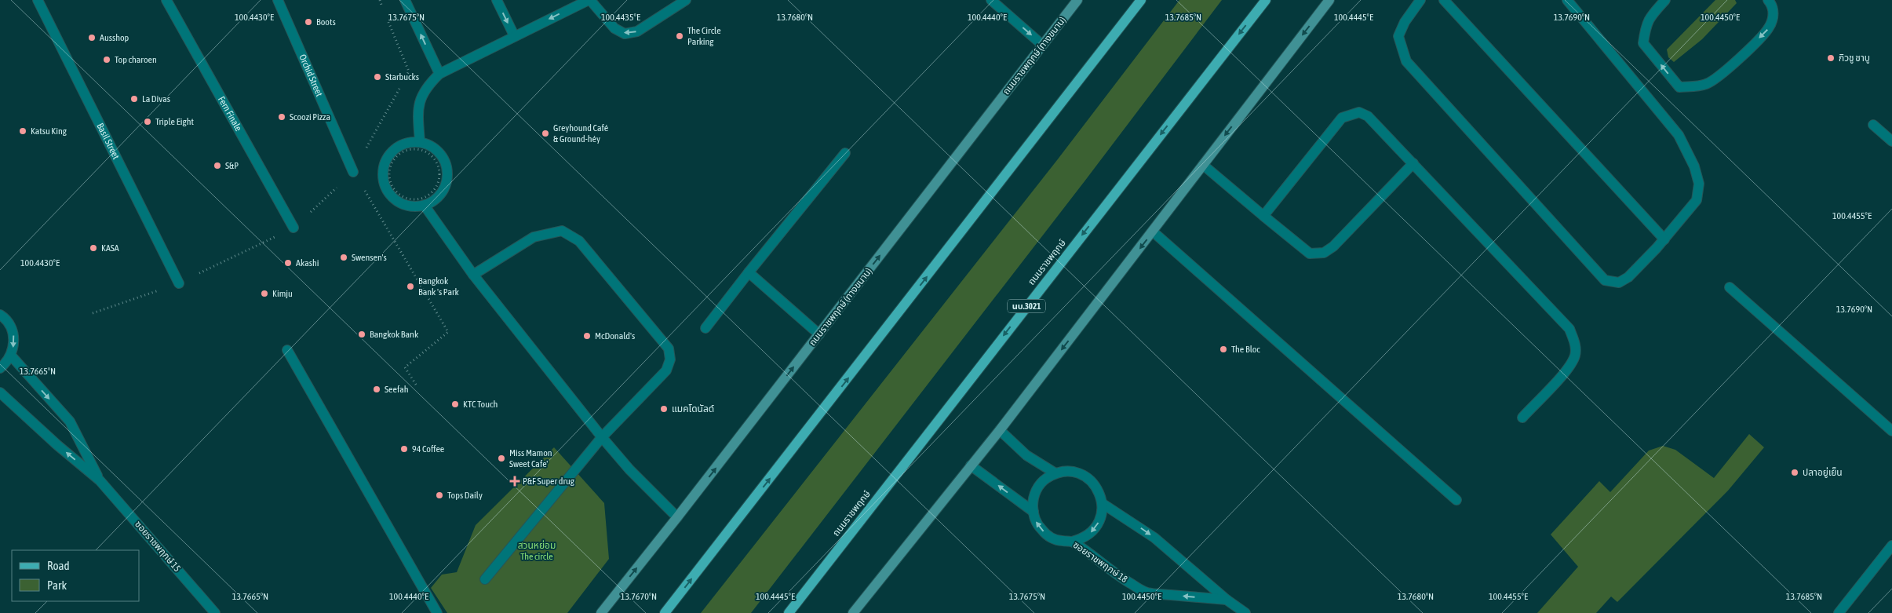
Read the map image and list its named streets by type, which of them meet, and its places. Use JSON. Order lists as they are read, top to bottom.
{
  "streets": {
    "main road": ["ถนนราชพฤกษ์ (ทางขนาน)", "ถนนราชพฤกษ์", "นบ.3021"],
    "street": [
      "Orchid Street",
      "Fern Finale",
      "Basil Street",
      "ซอยราชพฤกษ์ 15",
      "ซอยราชพฤกษ์ 18"
    ]
  },
  "parks": ["สวนหย่อม The circle"],
  "places": {
    "other": [
      "Boots",
      "The Circle Parking",
      "Ausshop",
      "กิวชู ชาบู",
      "Top charoen",
      "Starbucks",
      "La Divas",
      "Scoozi Pizza",
      "Triple Eight",
      "Katsu King",
      "Greyhound Café & Ground-héy",
      "S&P",
      "KASA",
      "Swensen's",
      "Akashi",
      "Bangkok Bank 's Park",
      "Kimju",
      "Bangkok Bank",
      "McDonald's",
      "The Bloc",
      "Seefah",
      "KTC Touch",
      "แมคโดนัลด์",
      "94 Coffee",
      "Miss Mamon Sweet Cafe'",
      "ปลาอยู่เย็น",
      "Tops Daily"
    ],
    "health": ["P&F Super drug"]
  },
  "legend": ["Road", "Park"],
  "coordinates": [
    "13.7675°N",
    "13.7680°N",
    "13.7685°N",
    "13.7690°N",
    "100.4430°E",
    "100.4435°E",
    "100.4440°E",
    "100.4445°E",
    "100.4450°E",
    "100.4455°E",
    "13.7665°N",
    "13.7670°N"
  ]
}
